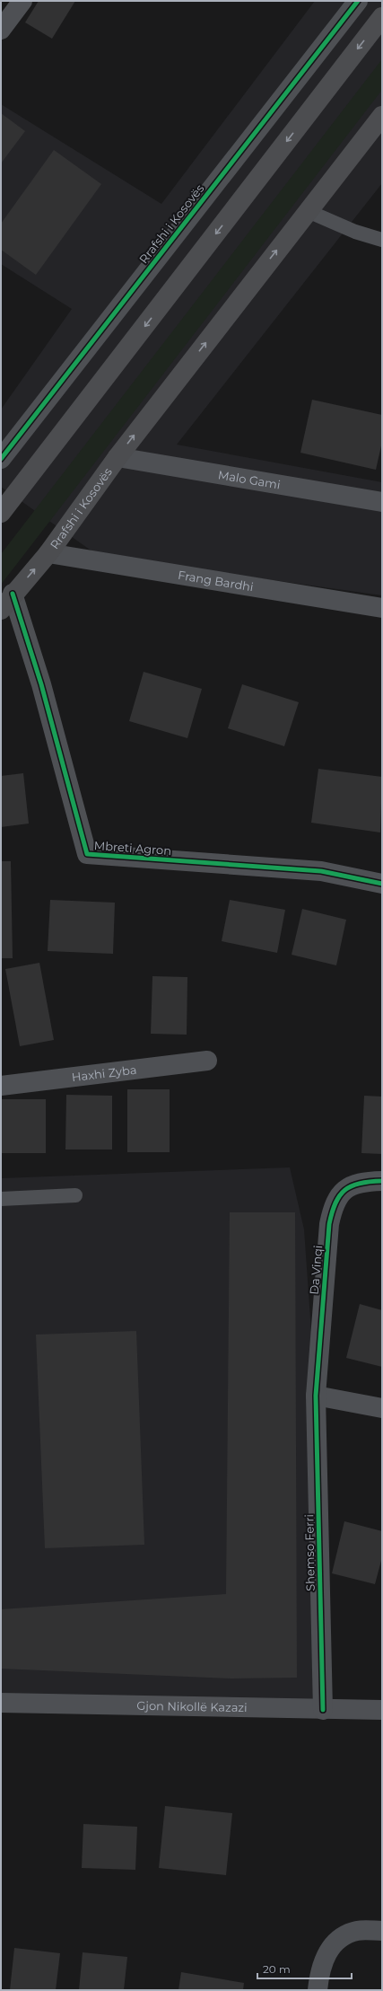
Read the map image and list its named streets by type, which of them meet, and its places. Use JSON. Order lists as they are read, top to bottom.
{
  "streets": {
    "highway": ["Rrafshi i Kosovës"],
    "street": [
      "Malo Gami",
      "Frang Bardhi",
      "Mbreti Agron",
      "Haxhi Zyba",
      "Da Vinqi",
      "Shemso Ferri",
      "Gjon Nikollë Kazazi"
    ]
  },
  "crossings": [
    ["Rrafshi i Kosovës", "Malo Gami"],
    ["Rrafshi i Kosovës", "Frang Bardhi"],
    ["Rrafshi i Kosovës", "Mbreti Agron"],
    ["Da Vinqi", "Shemso Ferri"],
    ["Shemso Ferri", "Gjon Nikollë Kazazi"]
  ],
  "scale_bar": "20 m"
}
